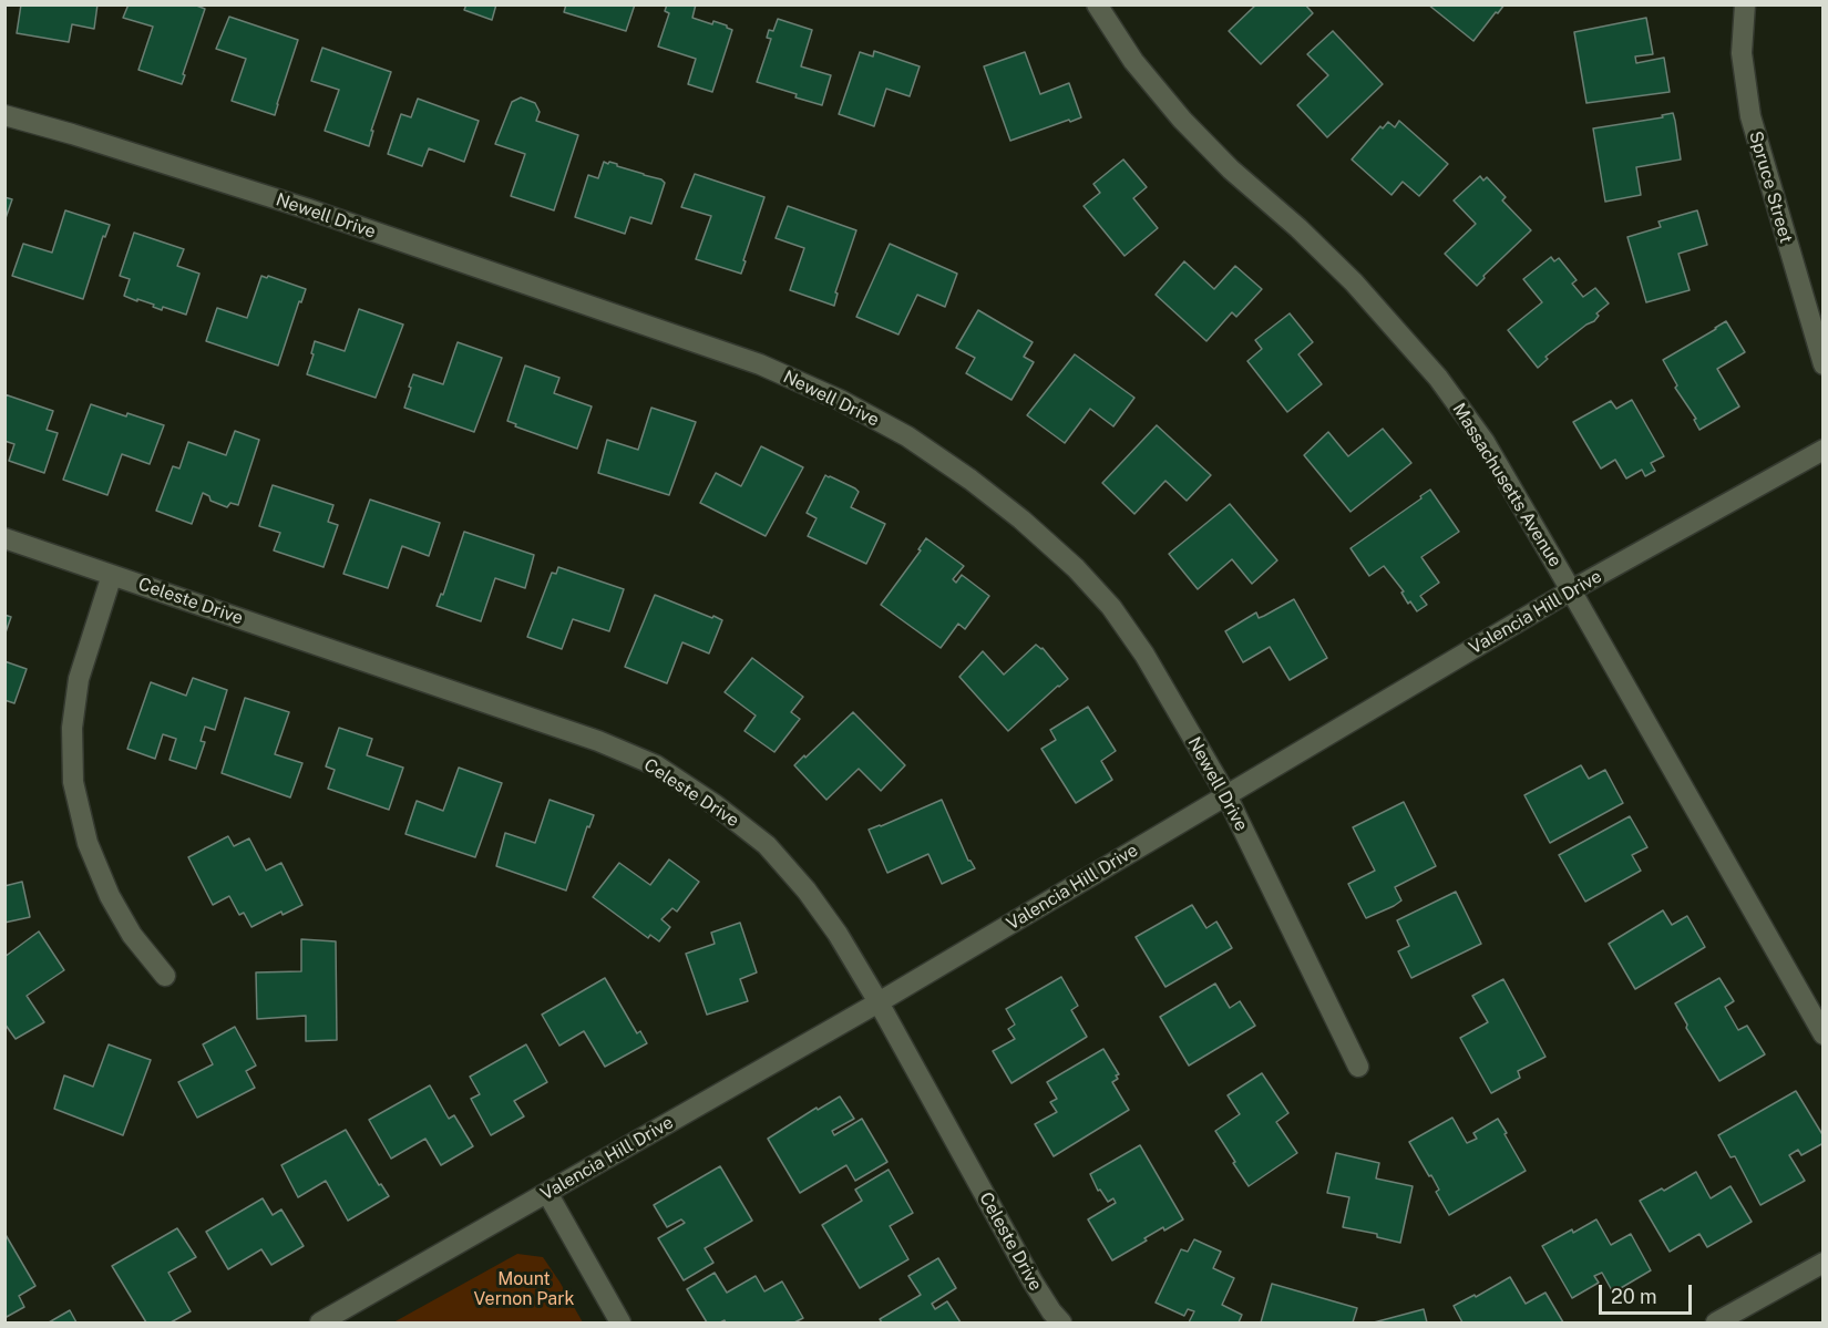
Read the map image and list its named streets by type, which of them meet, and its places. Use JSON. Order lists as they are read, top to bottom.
{
  "streets": {
    "street": [
      "Spruce Street",
      "Newell Drive",
      "Massachusetts Avenue",
      "Celeste Drive",
      "Valencia Hill Drive"
    ]
  },
  "crossings": [
    ["Newell Drive", "Valencia Hill Drive"],
    ["Massachusetts Avenue", "Valencia Hill Drive"],
    ["Celeste Drive", "Valencia Hill Drive"]
  ],
  "parks": ["Mount Vernon Park"],
  "scale_bar": "20 m"
}
